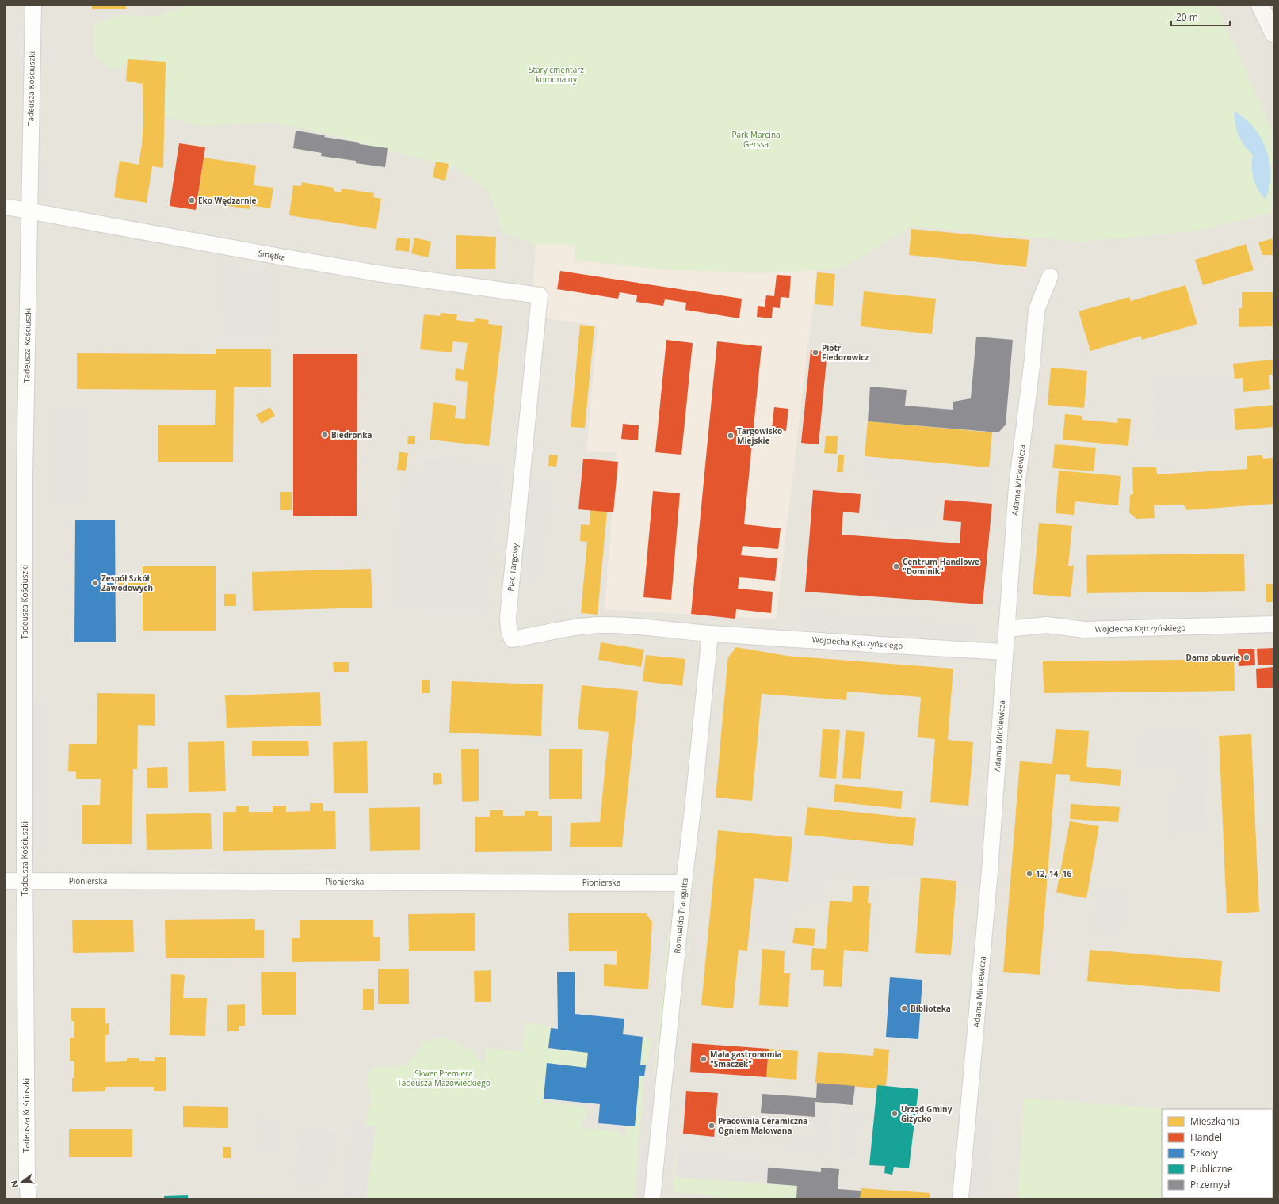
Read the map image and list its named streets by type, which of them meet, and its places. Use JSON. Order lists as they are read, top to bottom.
{
  "streets": {
    "street": [
      "Tadeusza Kościuszki",
      "Smętka",
      "Adama Mickiewicza",
      "Plac Targowy",
      "Wojciecha Kętrzyńskiego",
      "Pionierska",
      "Romualda Traugutta"
    ]
  },
  "crossings": [
    ["Tadeusza Kościuszki", "Smętka"],
    ["Tadeusza Kościuszki", "Pionierska"],
    ["Smętka", "Plac Targowy"],
    ["Adama Mickiewicza", "Wojciecha Kętrzyńskiego"],
    ["Plac Targowy", "Wojciecha Kętrzyńskiego"],
    ["Plac Targowy", "Romualda Traugutta"],
    ["Wojciecha Kętrzyńskiego", "Romualda Traugutta"],
    ["Pionierska", "Romualda Traugutta"]
  ],
  "parks": ["Stary cmentarz komunalny", "Park Marcina Gerssa", "Skwer Premiera Tadeusza Mazowieckiego"],
  "places": [
    "Eko Wędzarnie",
    "Piotr Fiedorowicz",
    "Biedronka",
    "Targowisko Miejskie",
    "Centrum Handlowe \"Dominik\"",
    "Zespół Szkół Zawodowych",
    "Dama obuwie",
    "12, 14, 16",
    "Biblioteka",
    "Mała gastronomia \"Smaczek\"",
    "Urząd Gminy Giżycko",
    "Pracownia Ceramiczna Ogniem Malowana"
  ],
  "legend": [
    "Mieszkania",
    "Handel",
    "Szkoły",
    "Publiczne",
    "Przemysł"
  ],
  "scale_bar": "20 m",
  "north": "left"
}
